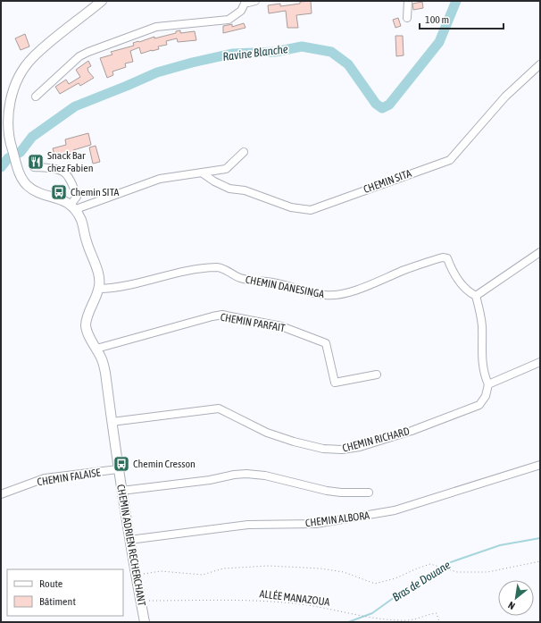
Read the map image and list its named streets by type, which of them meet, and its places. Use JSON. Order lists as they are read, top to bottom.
{
  "streets": {
    "main road": ["CHEMIN ADRIEN RECHERCHANT"],
    "street": [
      "CHEMIN SITA",
      "CHEMIN DANESINGA",
      "CHEMIN PARFAIT",
      "CHEMIN RICHARD",
      "CHEMIN FALAISE",
      "CHEMIN ALBORA"
    ],
    "path": ["ALLÉE MANAZOUA"]
  },
  "crossings": [
    ["CHEMIN DANESINGA", "CHEMIN ADRIEN RECHERCHANT"],
    ["CHEMIN PARFAIT", "CHEMIN ADRIEN RECHERCHANT"],
    ["CHEMIN RICHARD", "CHEMIN ADRIEN RECHERCHANT"],
    ["CHEMIN FALAISE", "CHEMIN ADRIEN RECHERCHANT"],
    ["CHEMIN ALBORA", "CHEMIN ADRIEN RECHERCHANT"],
    ["CHEMIN ADRIEN RECHERCHANT", "ALLÉE MANAZOUA"]
  ],
  "water": ["Ravine Blanche", "Bras de Douane"],
  "places": {
    "restaurant": ["Snack Bar chez Fabien"],
    "bus stop": ["Chemin SITA", "Chemin Cresson"]
  },
  "legend": ["Route", "Bâtiment"],
  "scale_bar": "100 m",
  "north": "bottom left"
}
